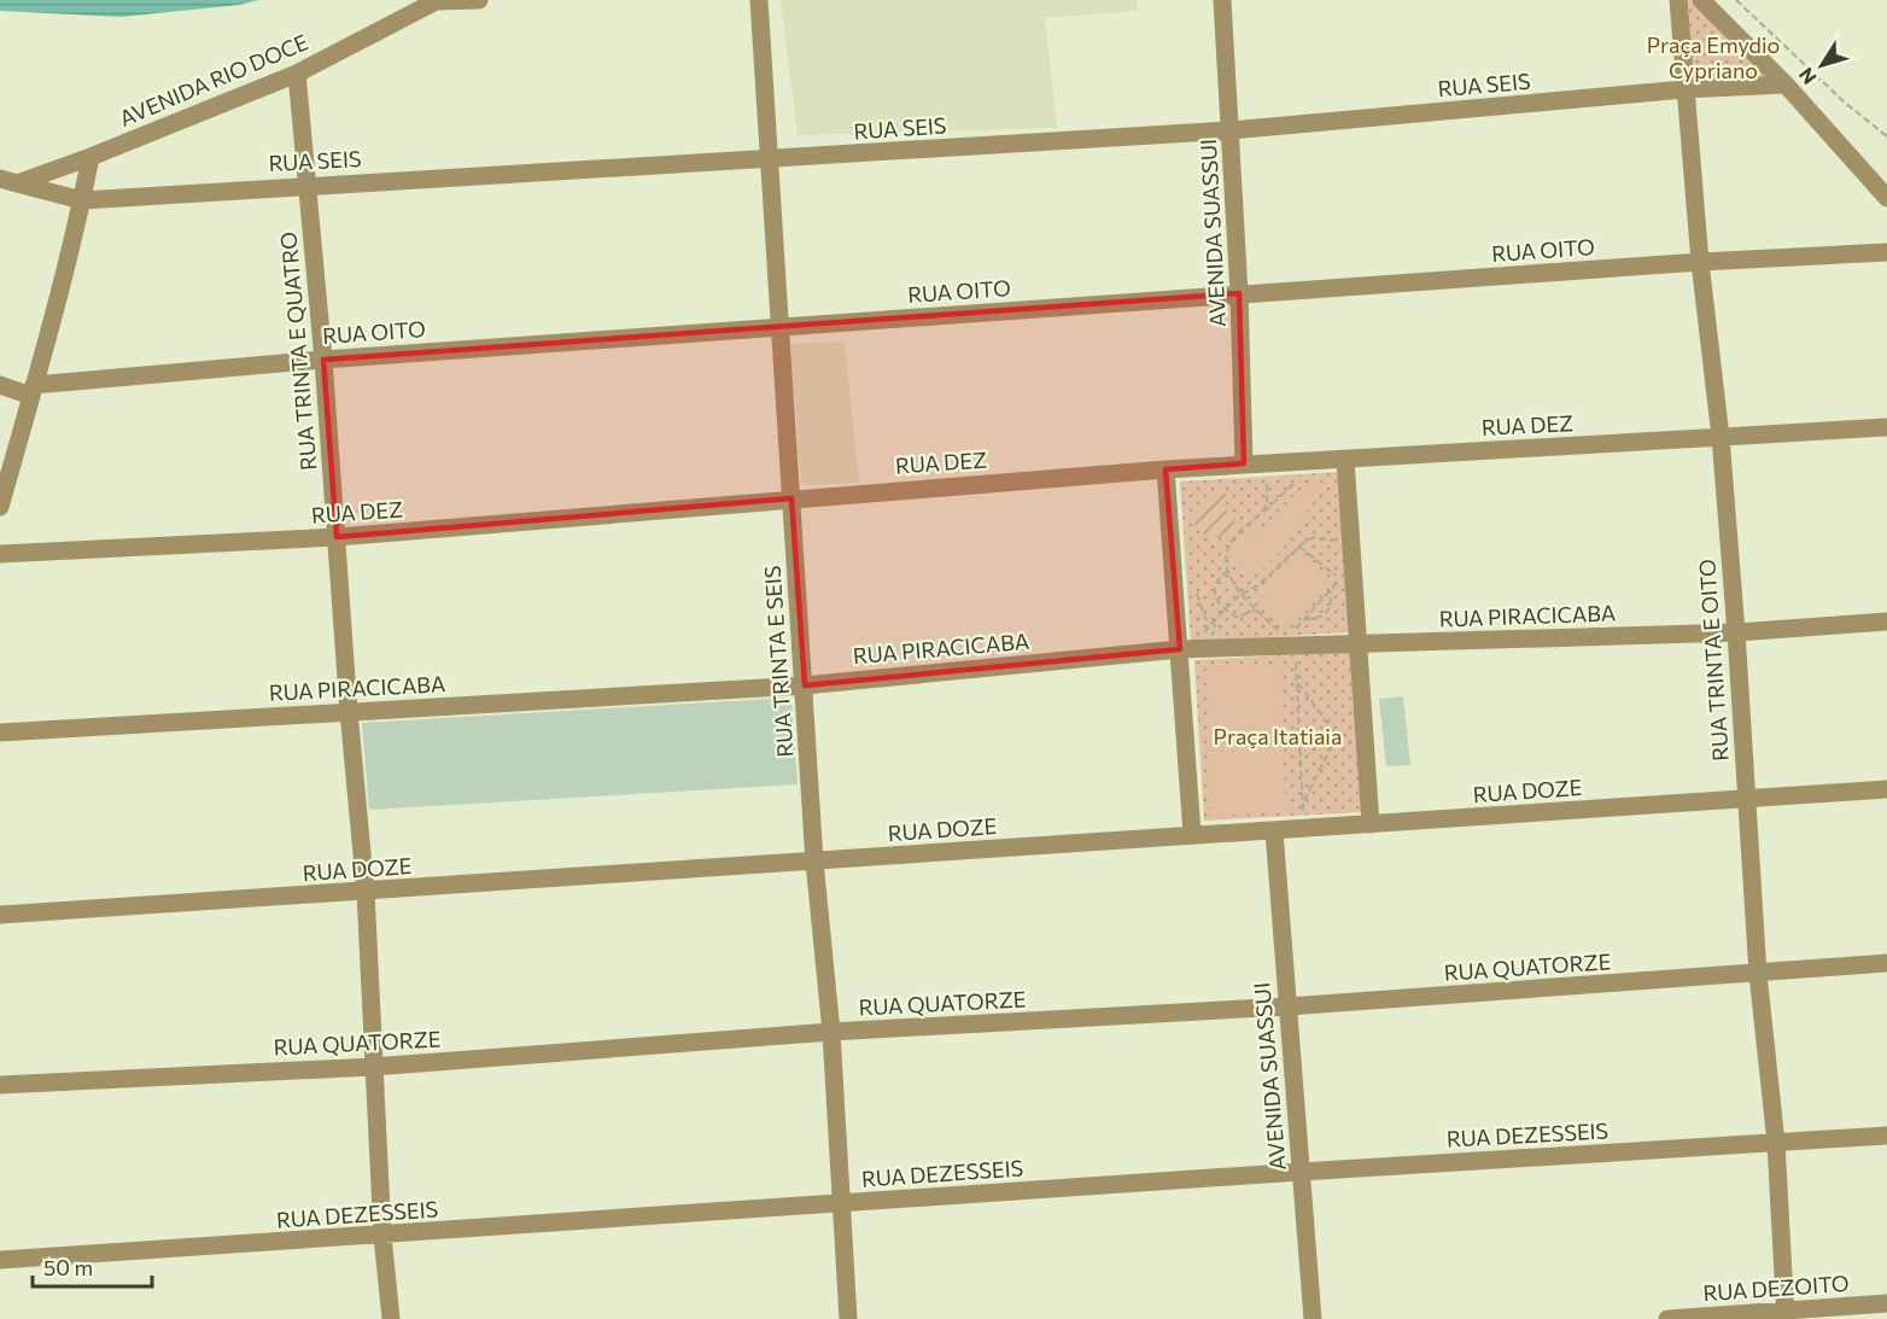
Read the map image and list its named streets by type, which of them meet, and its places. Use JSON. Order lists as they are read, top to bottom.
{
  "streets": {
    "street": [
      "AVENIDA RIO DOCE",
      "RUA SEIS",
      "AVENIDA SUASSUI",
      "RUA OITO",
      "RUA TRINTA E QUATRO",
      "RUA DEZ",
      "RUA PIRACICABA",
      "RUA TRINTA E OITO",
      "RUA TRINTA E SEIS",
      "RUA DOZE",
      "RUA QUATORZE",
      "RUA DEZESSEIS",
      "RUA DEZOITO"
    ]
  },
  "crossings": [
    ["AVENIDA RIO DOCE", "RUA SEIS"],
    ["AVENIDA RIO DOCE", "RUA TRINTA E QUATRO"],
    ["RUA SEIS", "AVENIDA SUASSUI"],
    ["RUA SEIS", "RUA TRINTA E QUATRO"],
    ["RUA SEIS", "RUA TRINTA E OITO"],
    ["RUA SEIS", "RUA TRINTA E SEIS"],
    ["AVENIDA SUASSUI", "RUA OITO"],
    ["AVENIDA SUASSUI", "RUA DEZ"],
    ["AVENIDA SUASSUI", "RUA DOZE"],
    ["AVENIDA SUASSUI", "RUA QUATORZE"],
    ["AVENIDA SUASSUI", "RUA DEZESSEIS"],
    ["RUA OITO", "RUA TRINTA E QUATRO"],
    ["RUA OITO", "RUA TRINTA E OITO"],
    ["RUA OITO", "RUA TRINTA E SEIS"],
    ["RUA TRINTA E QUATRO", "RUA DEZ"],
    ["RUA TRINTA E QUATRO", "RUA PIRACICABA"],
    ["RUA TRINTA E QUATRO", "RUA DOZE"],
    ["RUA TRINTA E QUATRO", "RUA QUATORZE"],
    ["RUA TRINTA E QUATRO", "RUA DEZESSEIS"],
    ["RUA DEZ", "RUA TRINTA E OITO"],
    ["RUA DEZ", "RUA TRINTA E SEIS"],
    ["RUA PIRACICABA", "RUA TRINTA E OITO"],
    ["RUA PIRACICABA", "RUA TRINTA E SEIS"],
    ["RUA TRINTA E OITO", "RUA DOZE"],
    ["RUA TRINTA E OITO", "RUA QUATORZE"],
    ["RUA TRINTA E OITO", "RUA DEZESSEIS"],
    ["RUA TRINTA E OITO", "RUA DEZOITO"],
    ["RUA TRINTA E SEIS", "RUA DOZE"],
    ["RUA TRINTA E SEIS", "RUA QUATORZE"],
    ["RUA TRINTA E SEIS", "RUA DEZESSEIS"]
  ],
  "parks": ["Praça Emydio Cypriano", "Praça Itatiaia"],
  "scale_bar": "50 m",
  "north": "bottom left"
}
